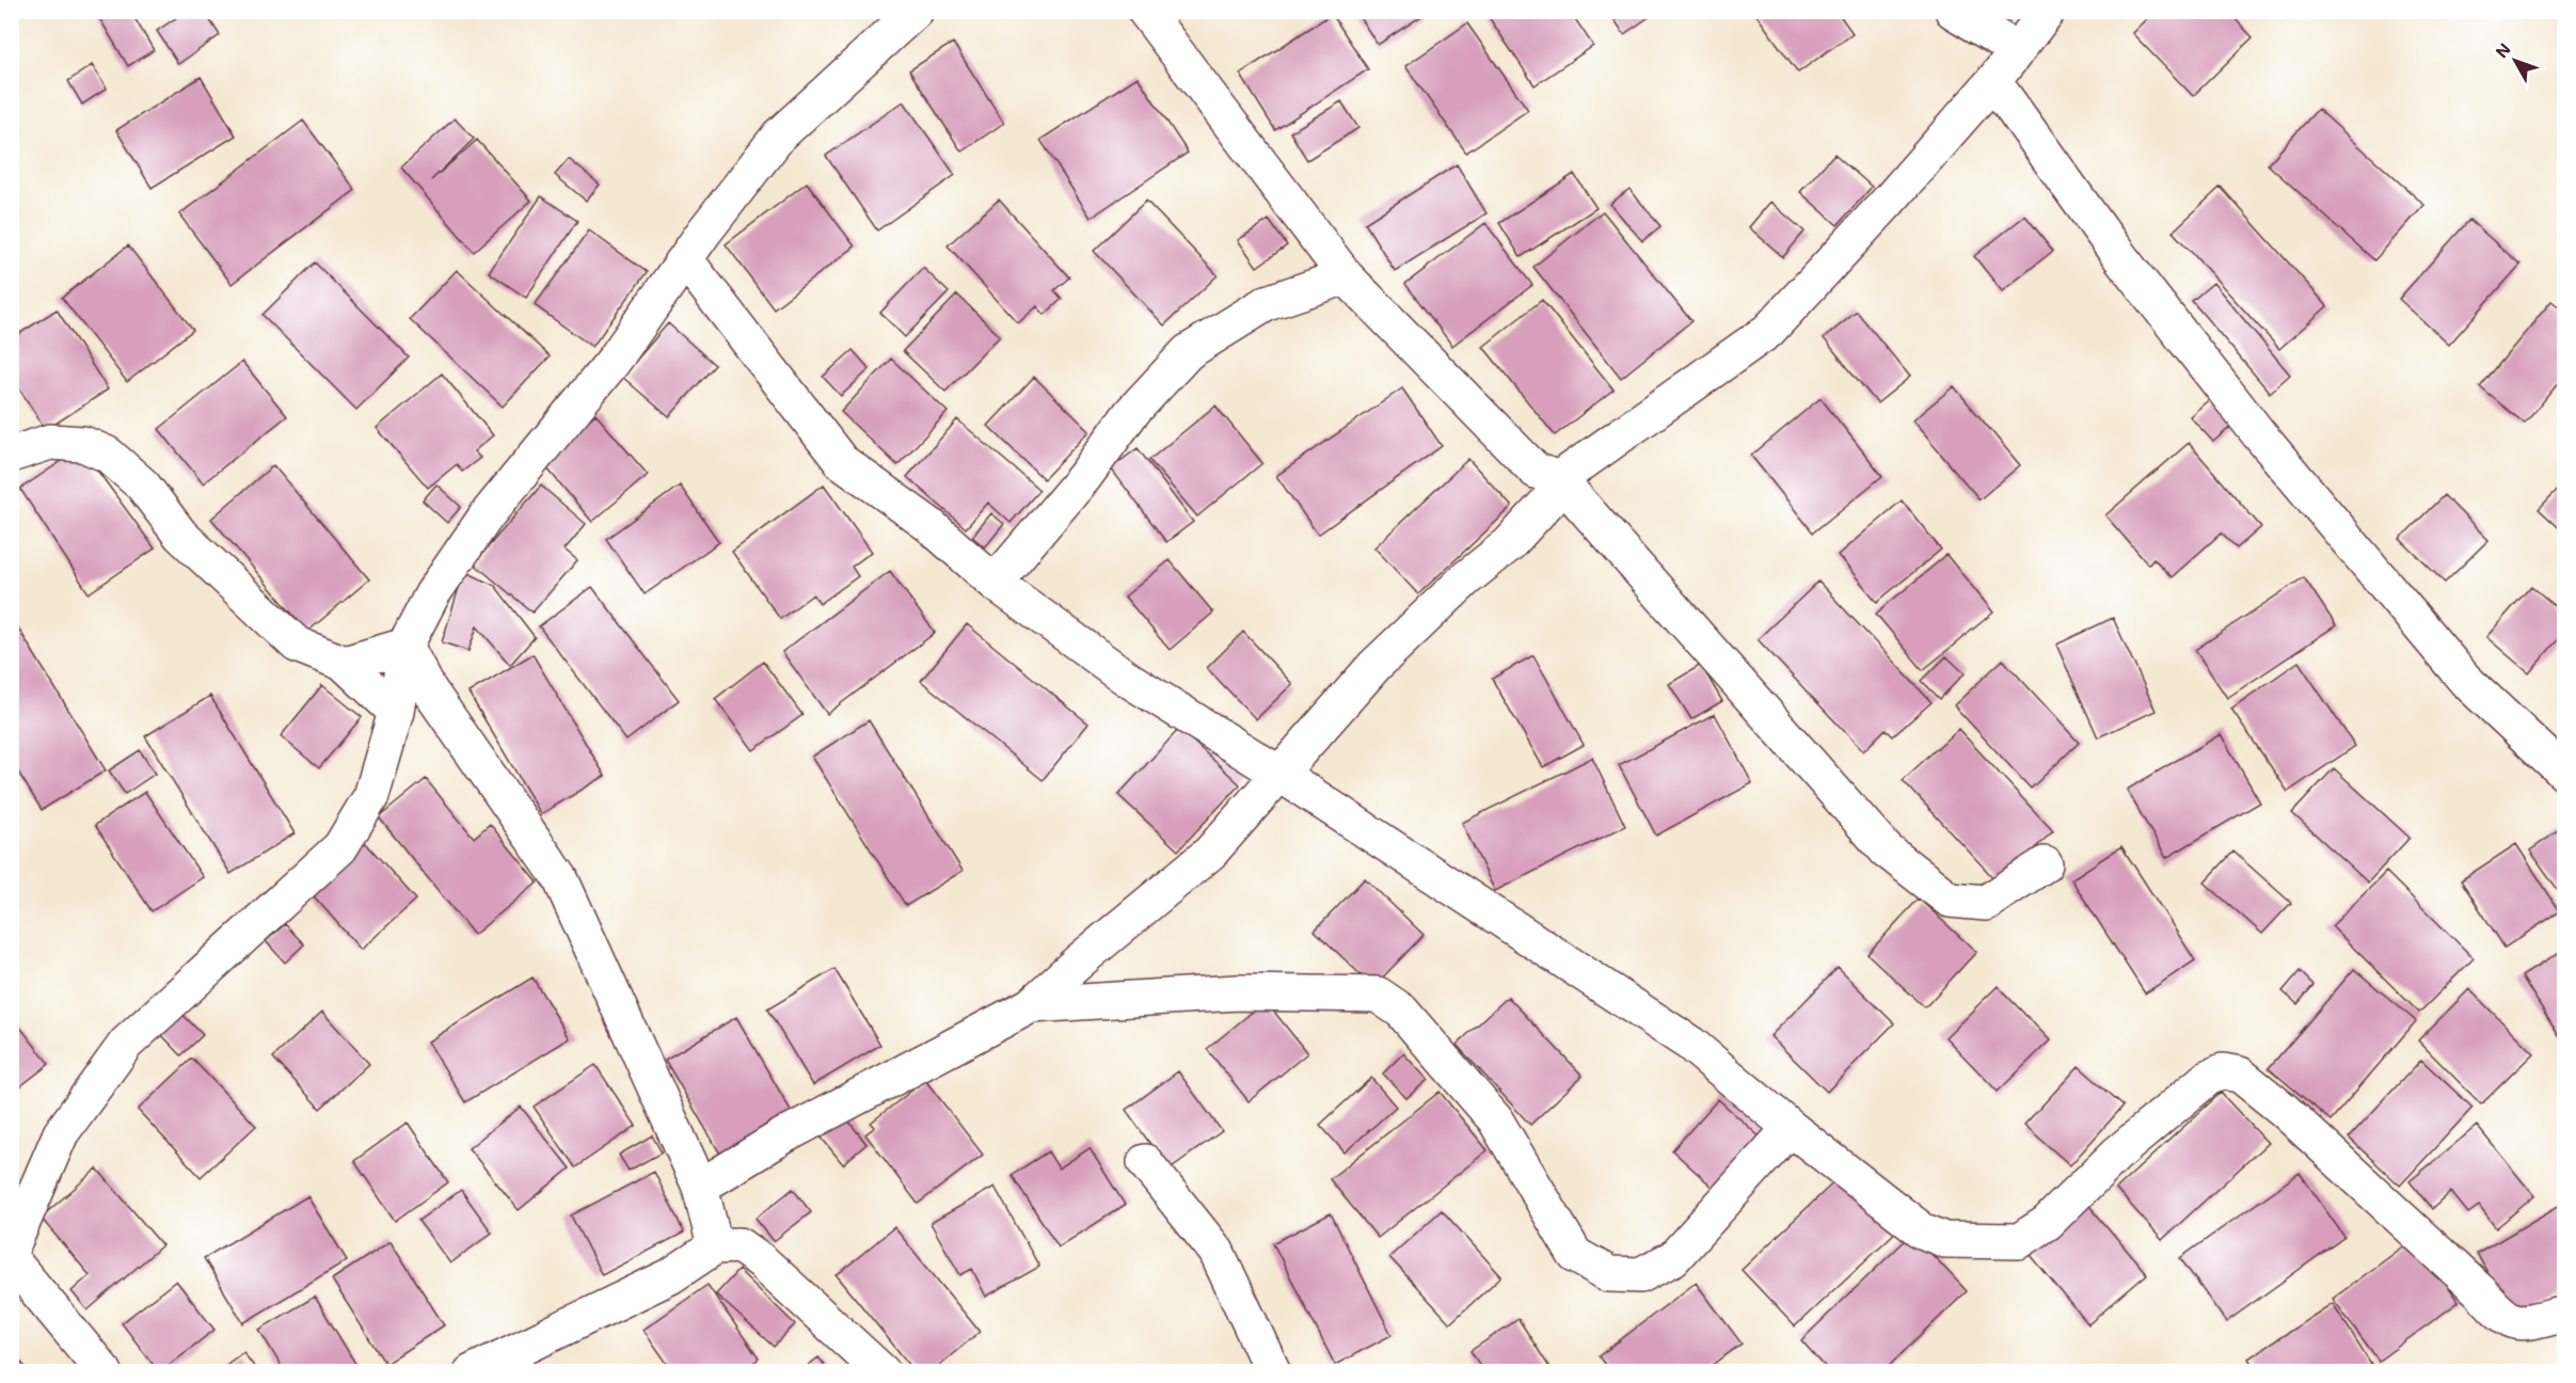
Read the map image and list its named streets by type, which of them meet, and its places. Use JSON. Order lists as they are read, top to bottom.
{
  "north": "top left"
}
